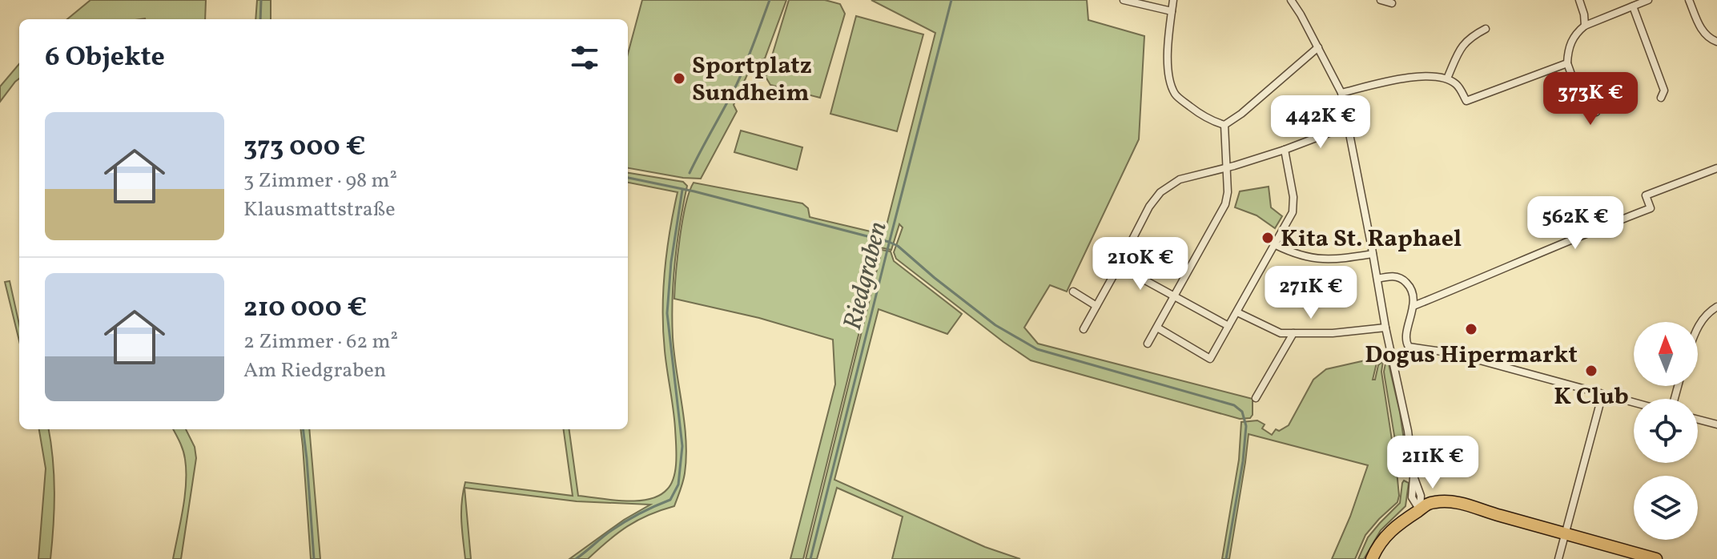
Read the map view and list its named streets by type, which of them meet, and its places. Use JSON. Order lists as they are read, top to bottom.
{
  "water": ["Riedgraben"],
  "places": [
    "Sportplatz Sundheim",
    "Kita St. Raphael",
    "Dogus Hipermarkt",
    "K Club"
  ],
  "north": "top",
  "page": {
    "heading": "6 Objekte",
    "price": [
      "373K €",
      "442K €",
      "562K €",
      "210K €",
      "271K €",
      "211K €"
    ],
    "list": [
      {
        "name": "373 000 €",
        "note": "3 Zimmer · 98 m² · Klausmattstraße"
      },
      {
        "name": "210 000 €",
        "note": "2 Zimmer · 62 m² · Am Riedgraben"
      }
    ]
  }
}
